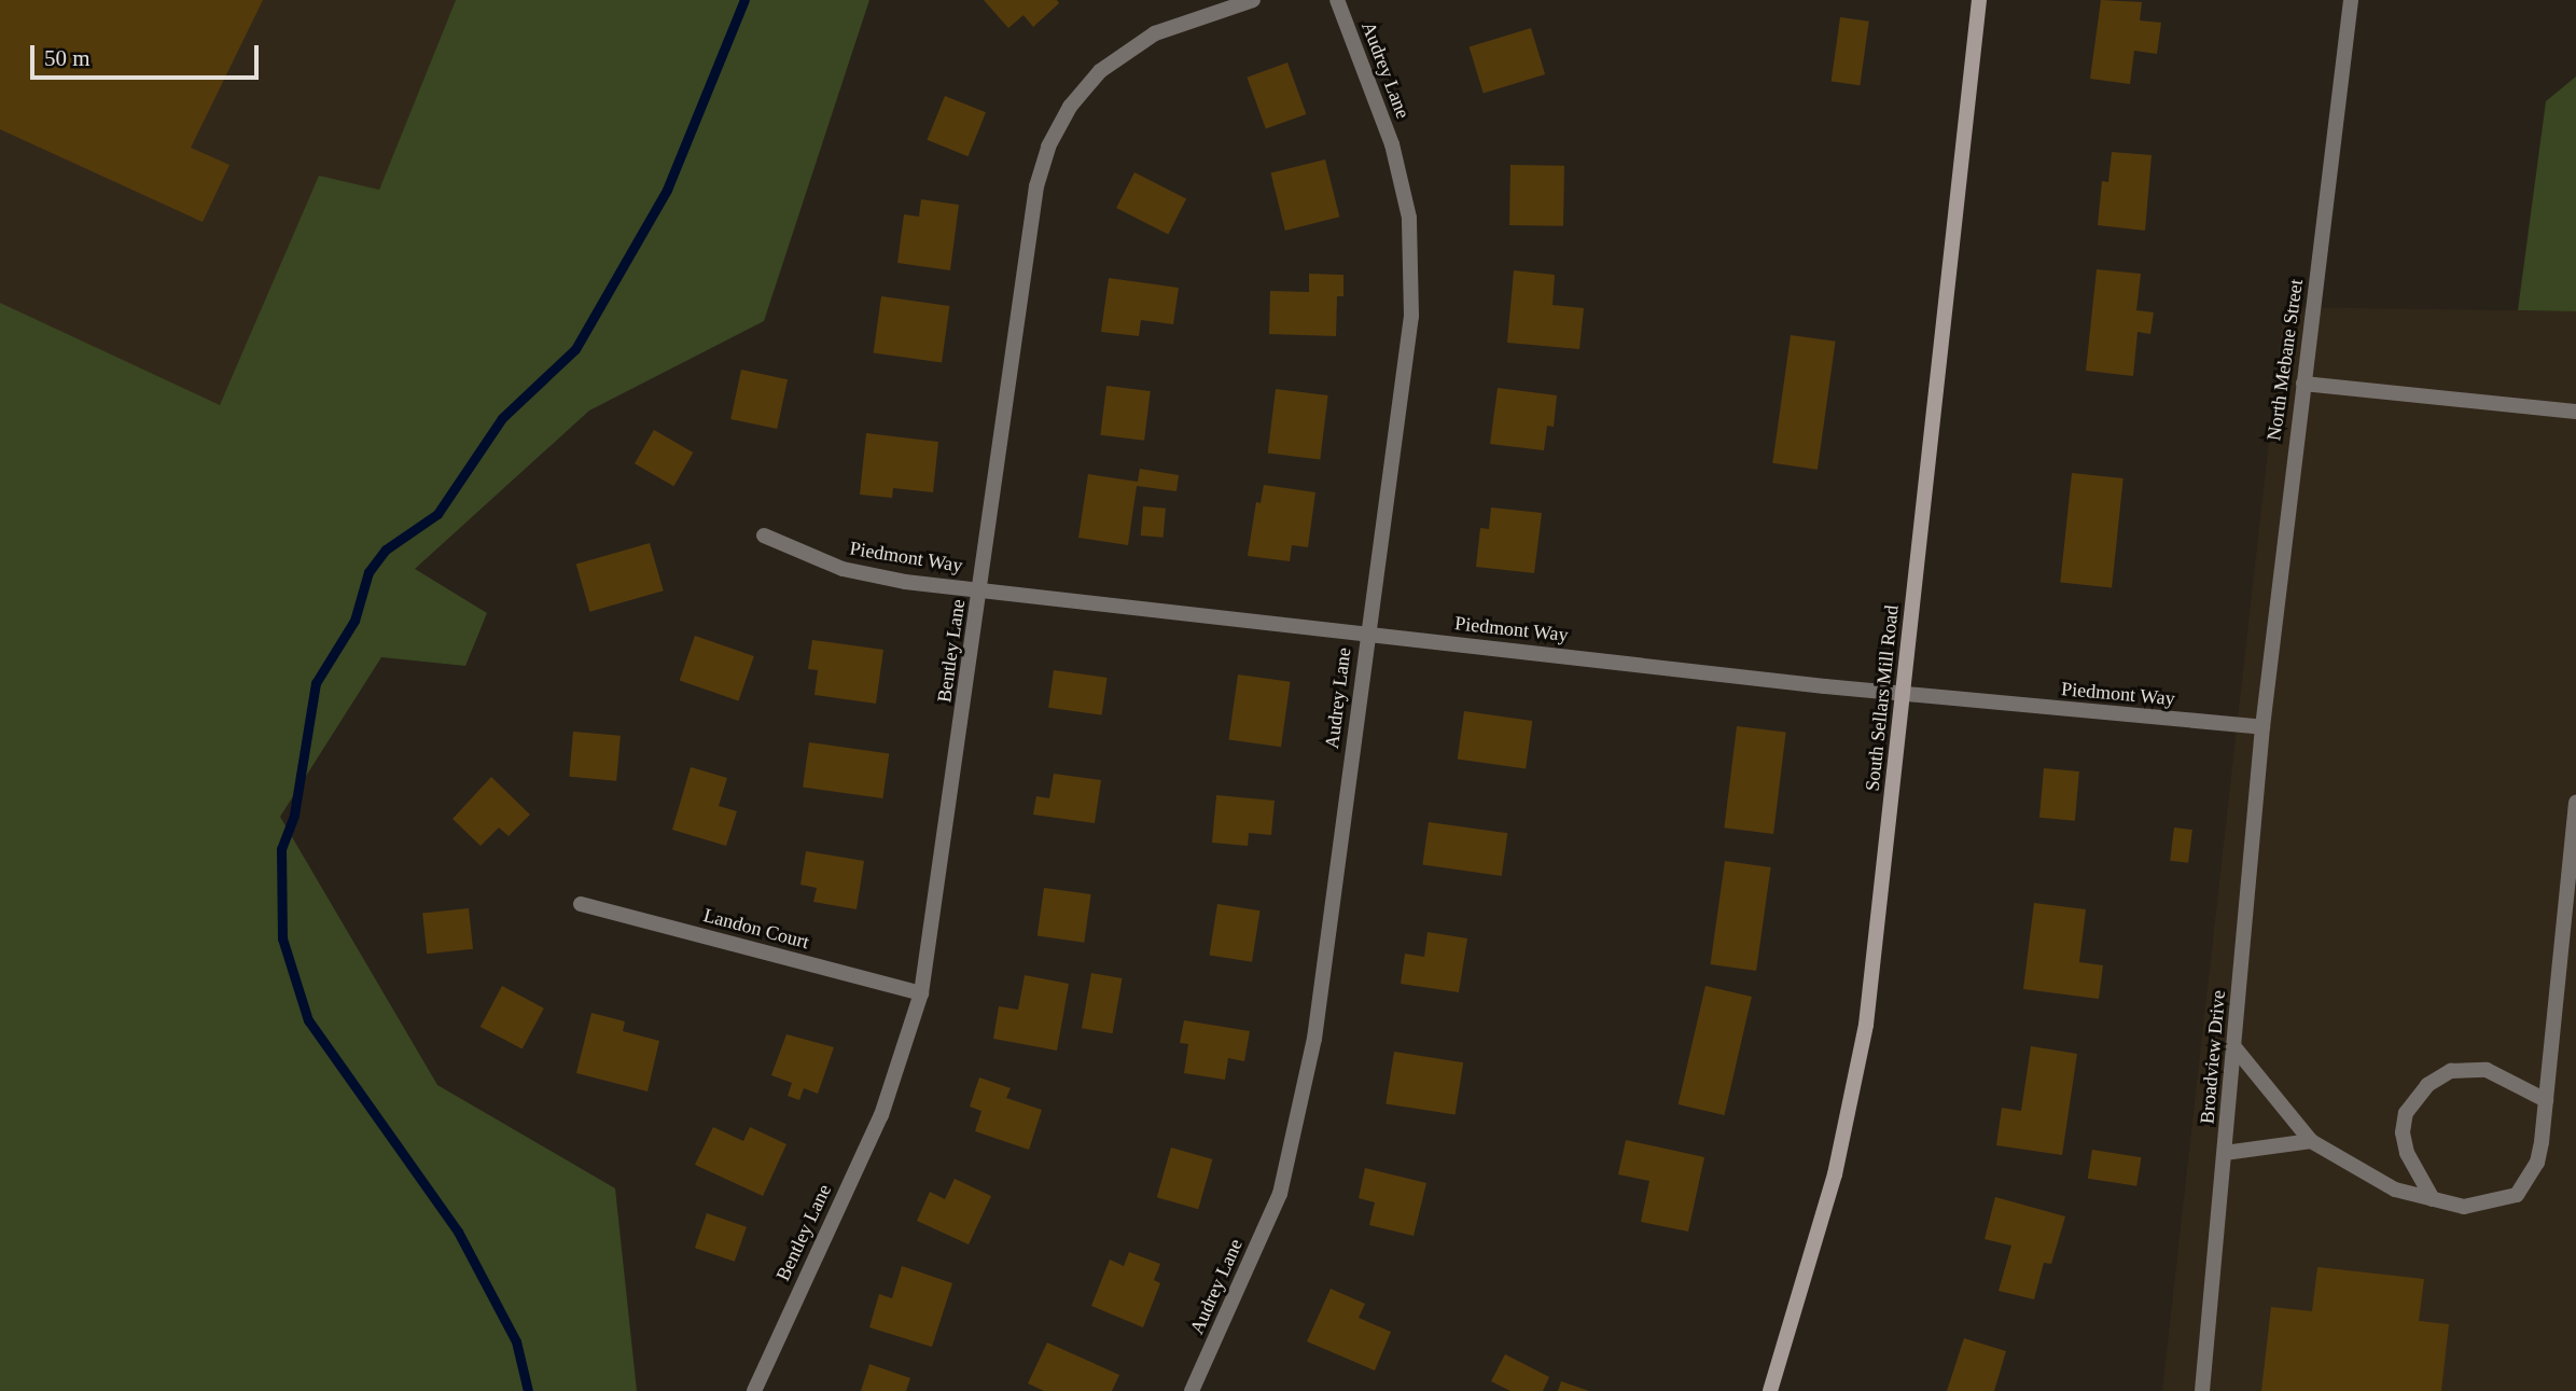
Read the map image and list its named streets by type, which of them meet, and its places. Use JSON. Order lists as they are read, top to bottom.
{
  "streets": {
    "main road": ["South Sellars Mill Road"],
    "street": [
      "Audrey Lane",
      "North Mebane Street",
      "Piedmont Way",
      "Bentley Lane",
      "Landon Court",
      "Broadview Drive"
    ]
  },
  "crossings": [
    ["Audrey Lane", "Piedmont Way"],
    ["North Mebane Street", "Piedmont Way"],
    ["North Mebane Street", "Broadview Drive"],
    ["Piedmont Way", "Bentley Lane"],
    ["Piedmont Way", "South Sellars Mill Road"],
    ["Piedmont Way", "Broadview Drive"],
    ["Bentley Lane", "Landon Court"]
  ],
  "scale_bar": "50 m"
}
